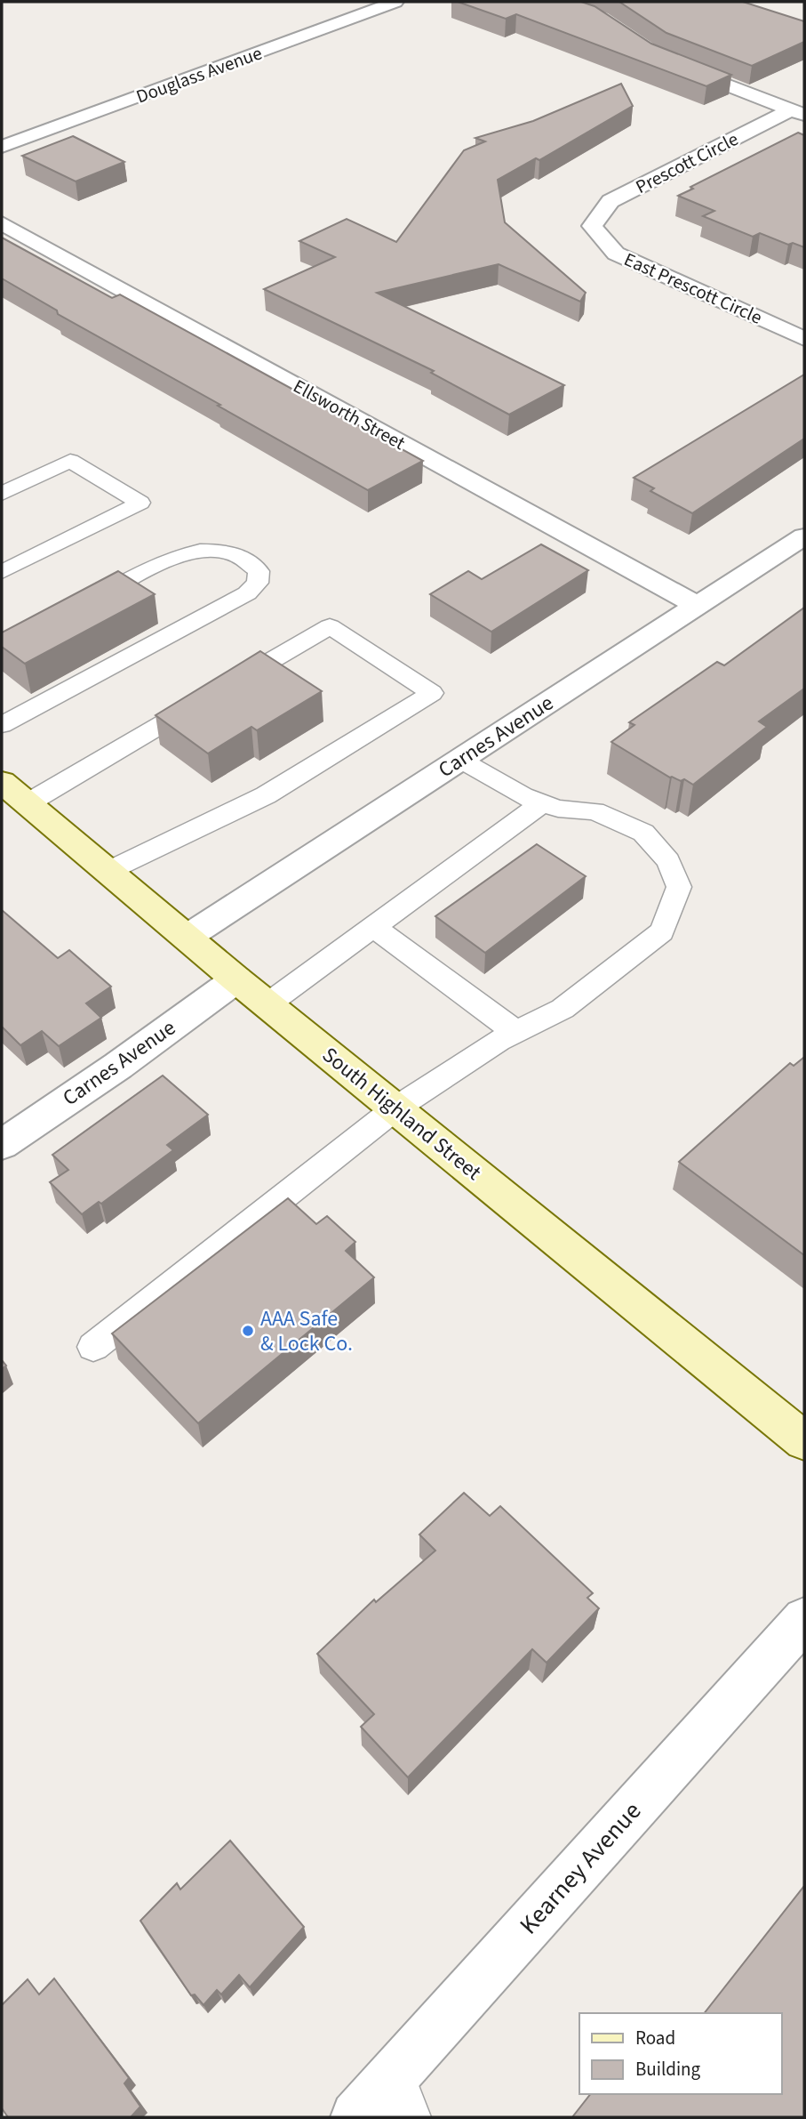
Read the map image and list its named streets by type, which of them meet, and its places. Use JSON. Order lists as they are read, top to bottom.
{
  "streets": {
    "main road": ["South Highland Street"],
    "street": [
      "Douglass Avenue",
      "Prescott Circle",
      "East Prescott Circle",
      "Ellsworth Street",
      "Carnes Avenue",
      "Kearney Avenue"
    ]
  },
  "crossings": [
    ["Prescott Circle", "East Prescott Circle"],
    ["Ellsworth Street", "Carnes Avenue"],
    ["Carnes Avenue", "South Highland Street"]
  ],
  "places": ["AAA Safe & Lock Co."],
  "legend": ["Road", "Building"]
}
